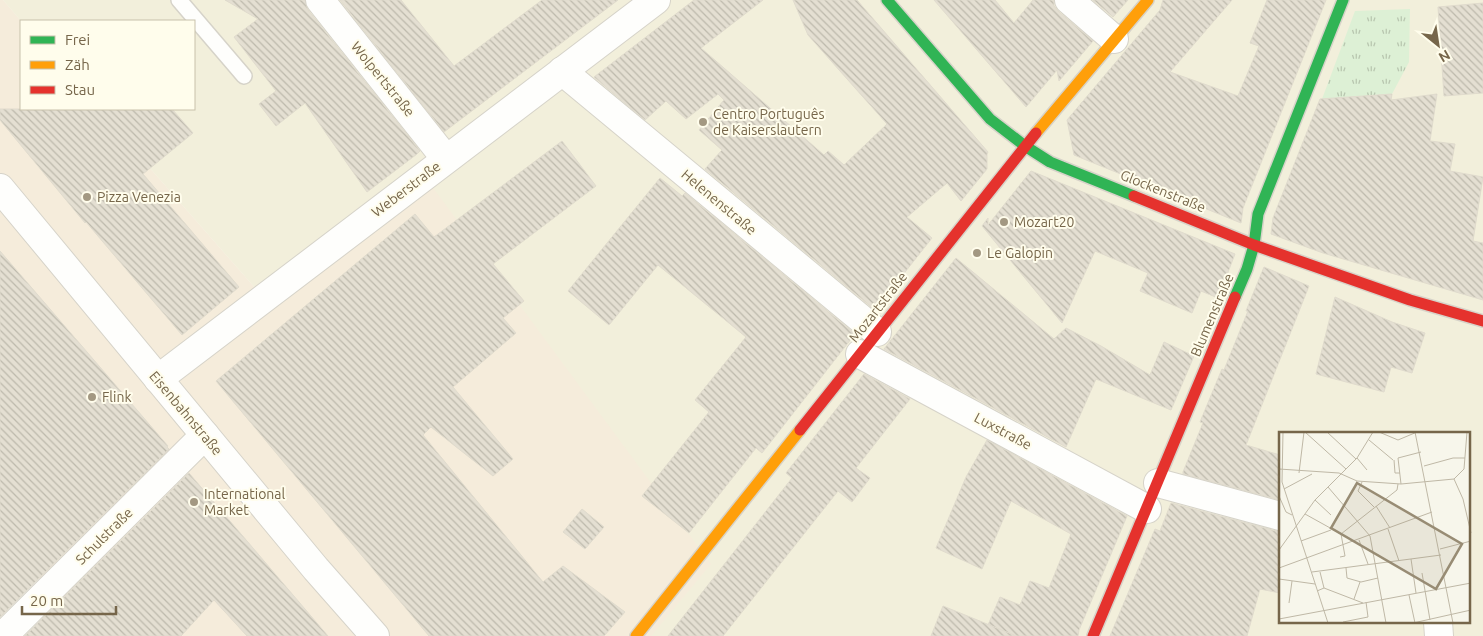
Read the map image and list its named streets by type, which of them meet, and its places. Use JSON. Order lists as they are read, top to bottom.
{
  "streets": {
    "street": [
      "Wolpertstraße",
      "Weberstraße",
      "Glockenstraße",
      "Helenenstraße",
      "Mozartstraße",
      "Blumenstraße",
      "Eisenbahnstraße",
      "Luxstraße",
      "Schulstraße"
    ]
  },
  "crossings": [
    ["Wolpertstraße", "Weberstraße"],
    ["Weberstraße", "Helenenstraße"],
    ["Weberstraße", "Eisenbahnstraße"],
    ["Glockenstraße", "Mozartstraße"],
    ["Glockenstraße", "Blumenstraße"],
    ["Helenenstraße", "Mozartstraße"],
    ["Mozartstraße", "Luxstraße"],
    ["Blumenstraße", "Luxstraße"],
    ["Eisenbahnstraße", "Schulstraße"]
  ],
  "places": [
    "Centro Português de Kaiserslautern",
    "Pizza Venezia",
    "Mozart20",
    "Le Galopin",
    "Flink",
    "International Market"
  ],
  "legend": ["Frei", "Zäh", "Stau"],
  "scale_bar": "20 m",
  "north": "bottom right"
}
